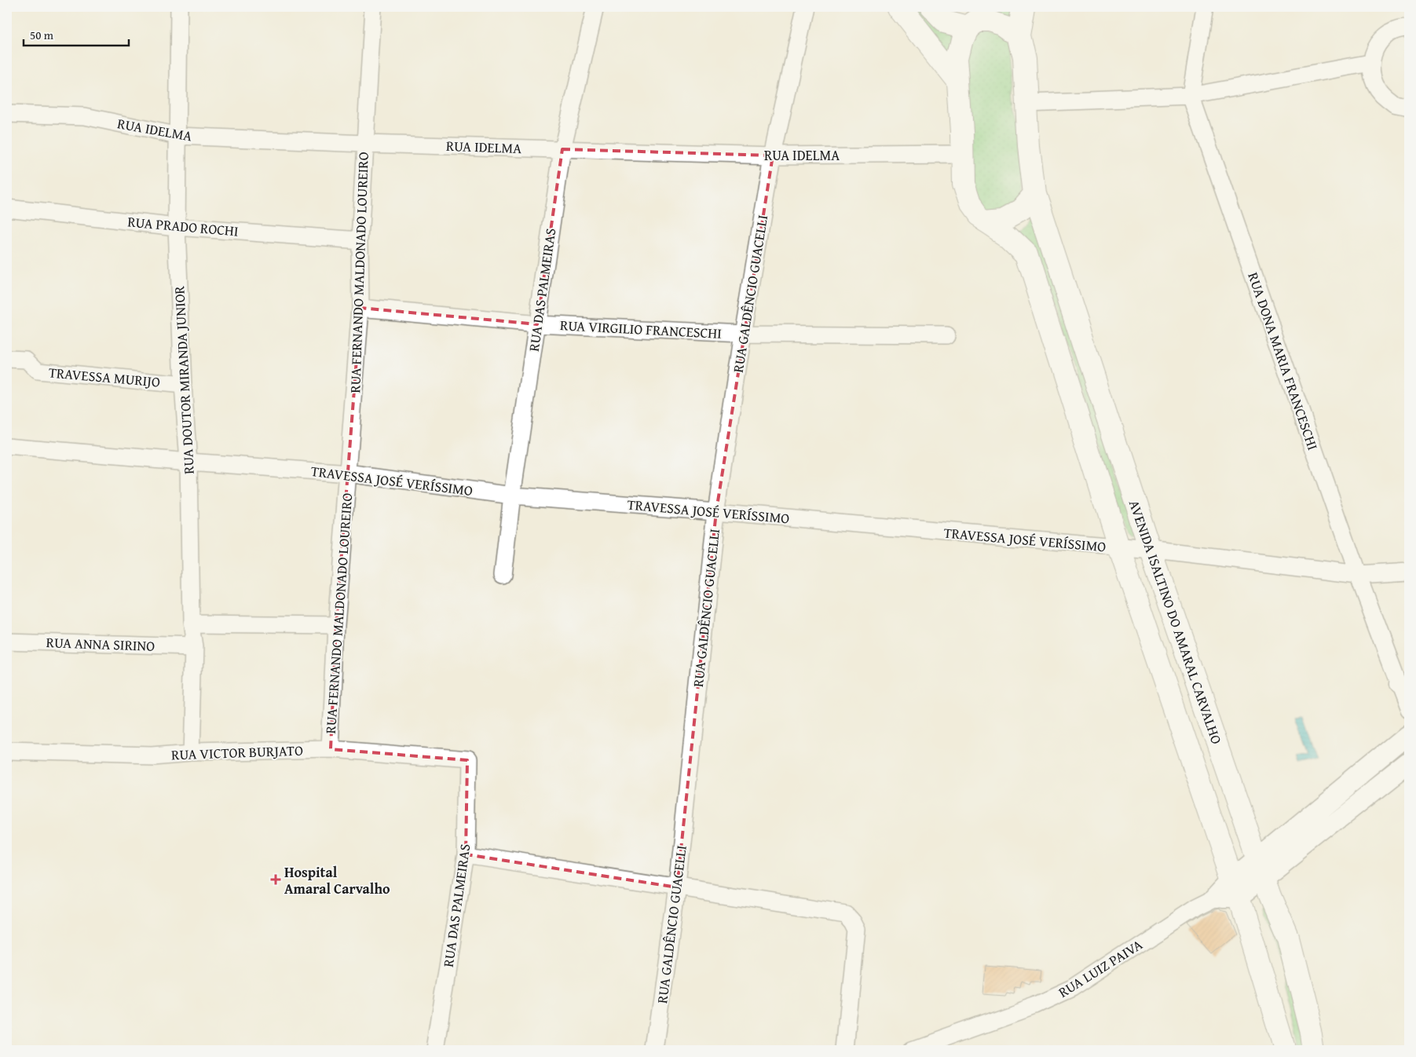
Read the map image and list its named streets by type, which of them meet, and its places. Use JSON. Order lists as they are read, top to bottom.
{
  "streets": {
    "main road": ["AVENIDA ISALTINO DO AMARAL CARVALHO"],
    "street": [
      "RUA IDELMA",
      "RUA PRADO ROCHI",
      "RUA FERNANDO MALDONADO LOUREIRO",
      "RUA DAS PALMEIRAS",
      "RUA GALDÊNCIO GUACELLI",
      "RUA VIRGILIO FRANCESCHI",
      "RUA DONA MARIA FRANCESCHI",
      "TRAVESSA MURIJO",
      "RUA DOUTOR MIRANDA JUNIOR",
      "TRAVESSA JOSÉ VERÍSSIMO",
      "RUA ANNA SIRINO",
      "RUA VICTOR BURJATO",
      "RUA LUIZ PAIVA"
    ]
  },
  "crossings": [
    ["RUA IDELMA", "RUA FERNANDO MALDONADO LOUREIRO"],
    ["RUA IDELMA", "RUA DAS PALMEIRAS"],
    ["RUA IDELMA", "RUA GALDÊNCIO GUACELLI"],
    ["RUA IDELMA", "RUA DOUTOR MIRANDA JUNIOR"],
    ["RUA IDELMA", "AVENIDA ISALTINO DO AMARAL CARVALHO"],
    ["RUA PRADO ROCHI", "RUA FERNANDO MALDONADO LOUREIRO"],
    ["RUA PRADO ROCHI", "RUA DOUTOR MIRANDA JUNIOR"],
    ["RUA FERNANDO MALDONADO LOUREIRO", "RUA VIRGILIO FRANCESCHI"],
    ["RUA FERNANDO MALDONADO LOUREIRO", "TRAVESSA JOSÉ VERÍSSIMO"],
    ["RUA FERNANDO MALDONADO LOUREIRO", "RUA VICTOR BURJATO"],
    ["RUA DAS PALMEIRAS", "RUA VIRGILIO FRANCESCHI"],
    ["RUA DAS PALMEIRAS", "TRAVESSA JOSÉ VERÍSSIMO"],
    ["RUA DAS PALMEIRAS", "RUA VICTOR BURJATO"],
    ["RUA GALDÊNCIO GUACELLI", "RUA VIRGILIO FRANCESCHI"],
    ["RUA GALDÊNCIO GUACELLI", "TRAVESSA JOSÉ VERÍSSIMO"],
    ["RUA DONA MARIA FRANCESCHI", "TRAVESSA JOSÉ VERÍSSIMO"],
    ["TRAVESSA MURIJO", "RUA DOUTOR MIRANDA JUNIOR"],
    ["RUA DOUTOR MIRANDA JUNIOR", "TRAVESSA JOSÉ VERÍSSIMO"],
    ["RUA DOUTOR MIRANDA JUNIOR", "RUA ANNA SIRINO"],
    ["RUA DOUTOR MIRANDA JUNIOR", "RUA VICTOR BURJATO"],
    ["TRAVESSA JOSÉ VERÍSSIMO", "AVENIDA ISALTINO DO AMARAL CARVALHO"],
    ["AVENIDA ISALTINO DO AMARAL CARVALHO", "RUA LUIZ PAIVA"]
  ],
  "places": {
    "health": ["Hospital Amaral Carvalho"]
  },
  "scale_bar": "50 m"
}
